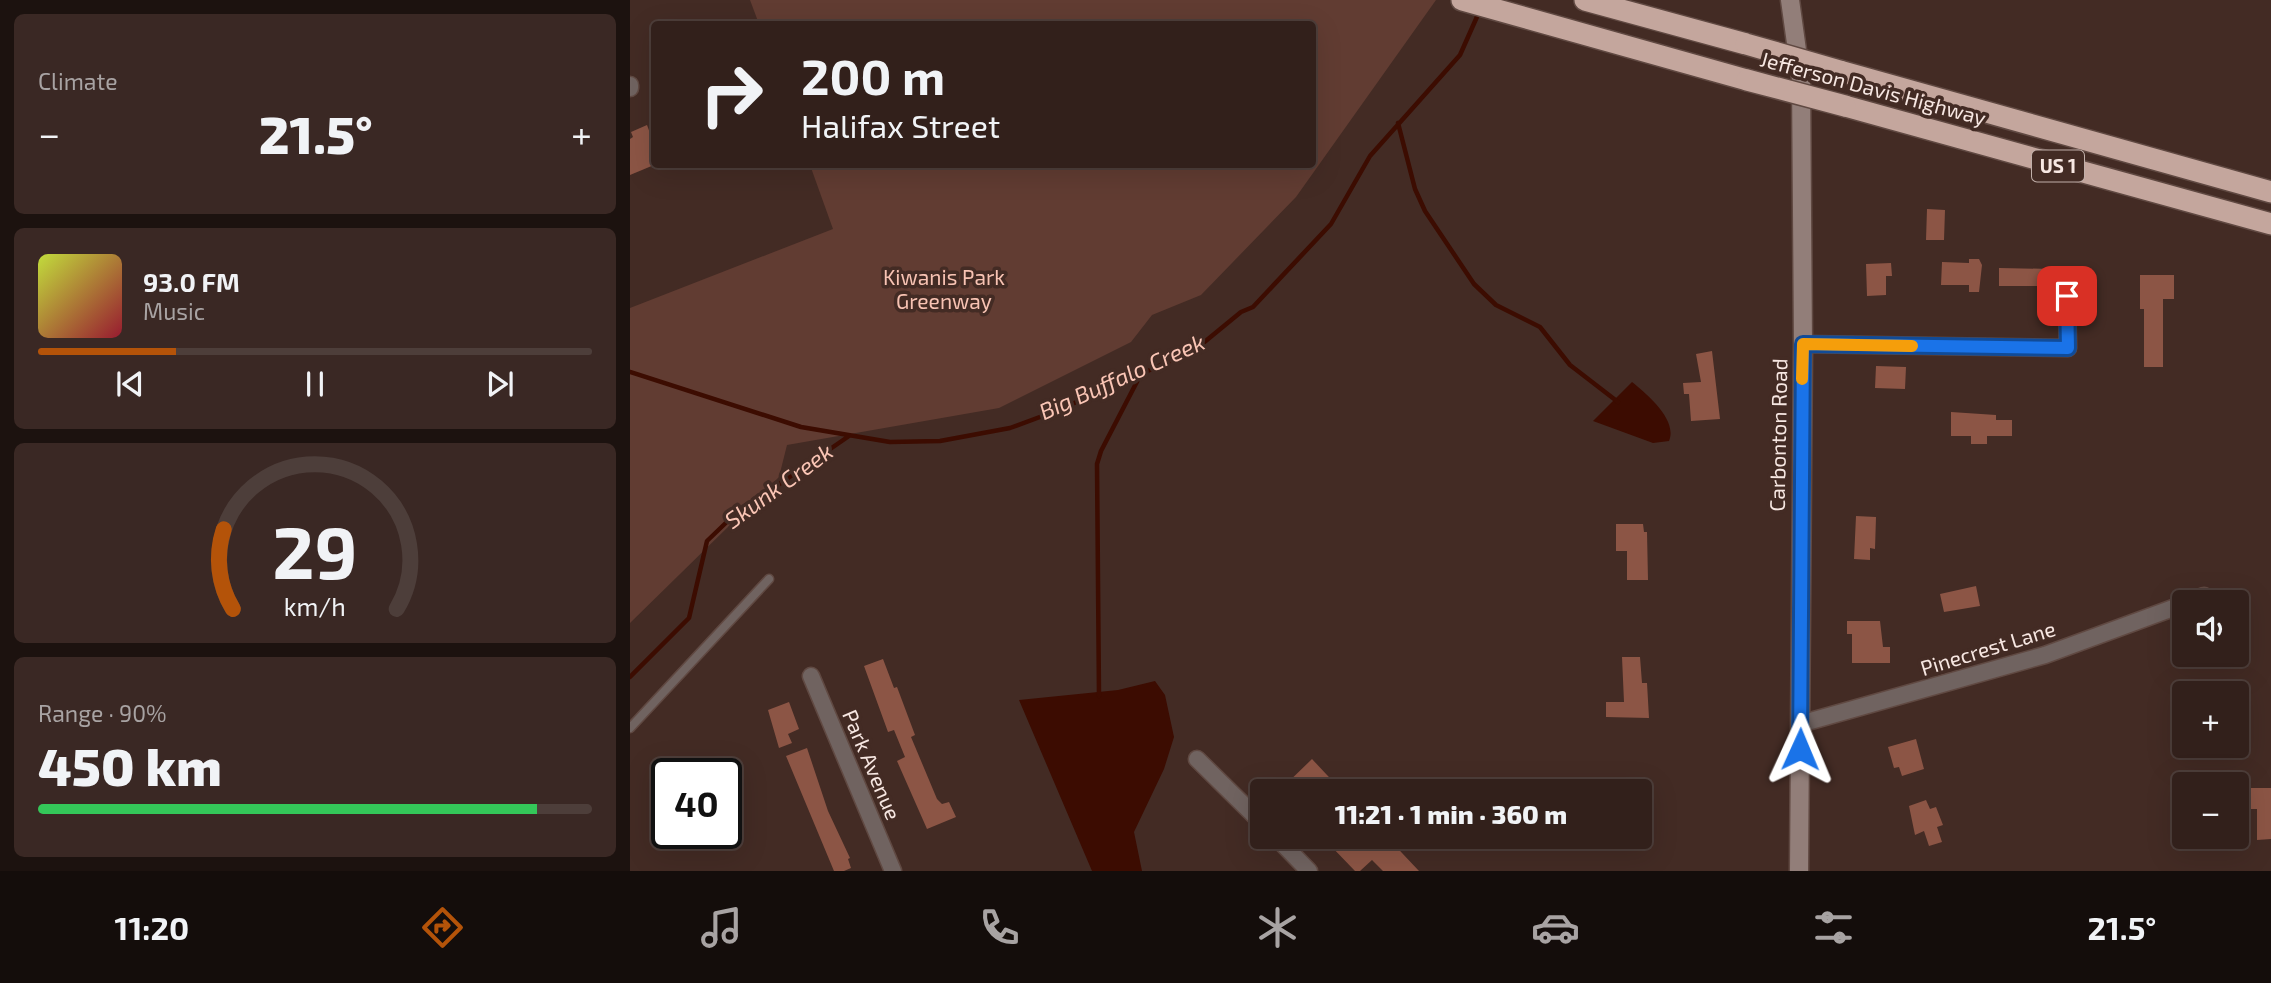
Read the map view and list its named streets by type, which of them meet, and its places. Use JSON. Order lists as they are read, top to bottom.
{
  "streets": {
    "highway": ["Jefferson Davis Highway", "US 1"],
    "street": ["Carbonton Road", "Pinecrest Lane", "Park Avenue"]
  },
  "crossings": [
    ["Carbonton Road", "Pinecrest Lane"]
  ],
  "water": ["Big Buffalo Creek", "Skunk Creek"],
  "parks": ["Kiwanis Park Greenway"],
  "page": {
    "tile": [
      "Climate",
      ["Range · 90%", "450 km"]
    ],
    "turn": ["200 m", "Halifax Street"],
    "heat": ["−", "21.5°", "+"],
    "song": ["93.0 FM", "Music"],
    "map_buttons": ["+", "−"],
    "limit": "40",
    "trip": "11:21 · 1 min · 360 m",
    "tabs": ["11:20", "21.5°"],
    "gauge": ["29", "km/h"]
  }
}
